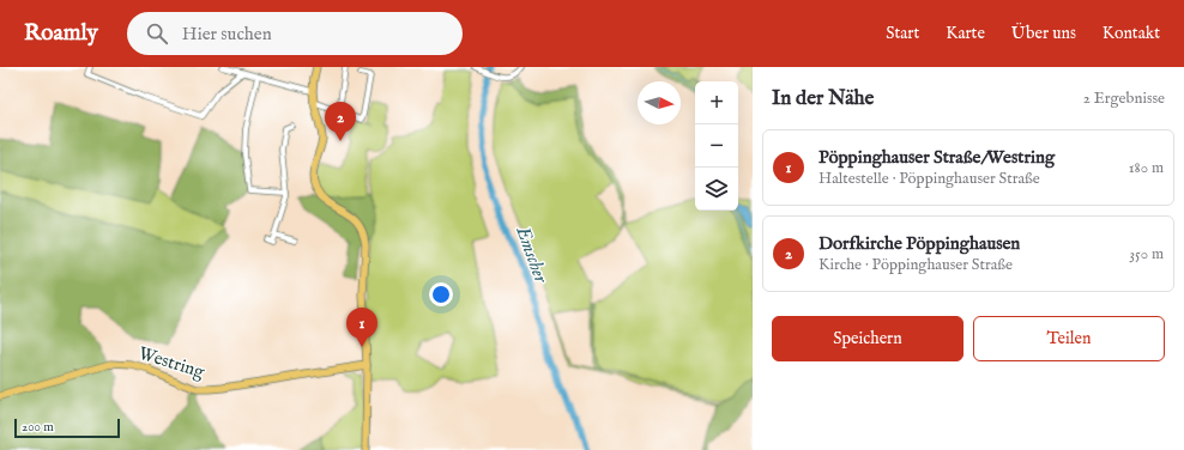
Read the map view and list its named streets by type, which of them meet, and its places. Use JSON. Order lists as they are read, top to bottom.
{
  "streets": {
    "main road": ["Westring"]
  },
  "water": ["Emscher"],
  "scale_bar": "200 m",
  "north": "right",
  "page": {
    "header": "Roamly",
    "search": "Hier suchen",
    "nav": [
      "Start",
      "Karte",
      "Über uns",
      "Kontakt"
    ],
    "heading": ["In der Nähe", "2 Ergebnisse"],
    "map_buttons": ["+", "−"],
    "pins": ["2", "1"],
    "list": [
      {
        "mark": "1",
        "name": "Pöppinghauser Straße/Westring",
        "note": "Haltestelle · Pöppinghauser Straße",
        "value": "180 m"
      },
      {
        "mark": "2",
        "name": "Dorfkirche Pöppinghausen",
        "note": "Kirche · Pöppinghauser Straße",
        "value": "350 m"
      }
    ],
    "buttons": ["Speichern", "Teilen"],
    "scale": "200 m"
  }
}
